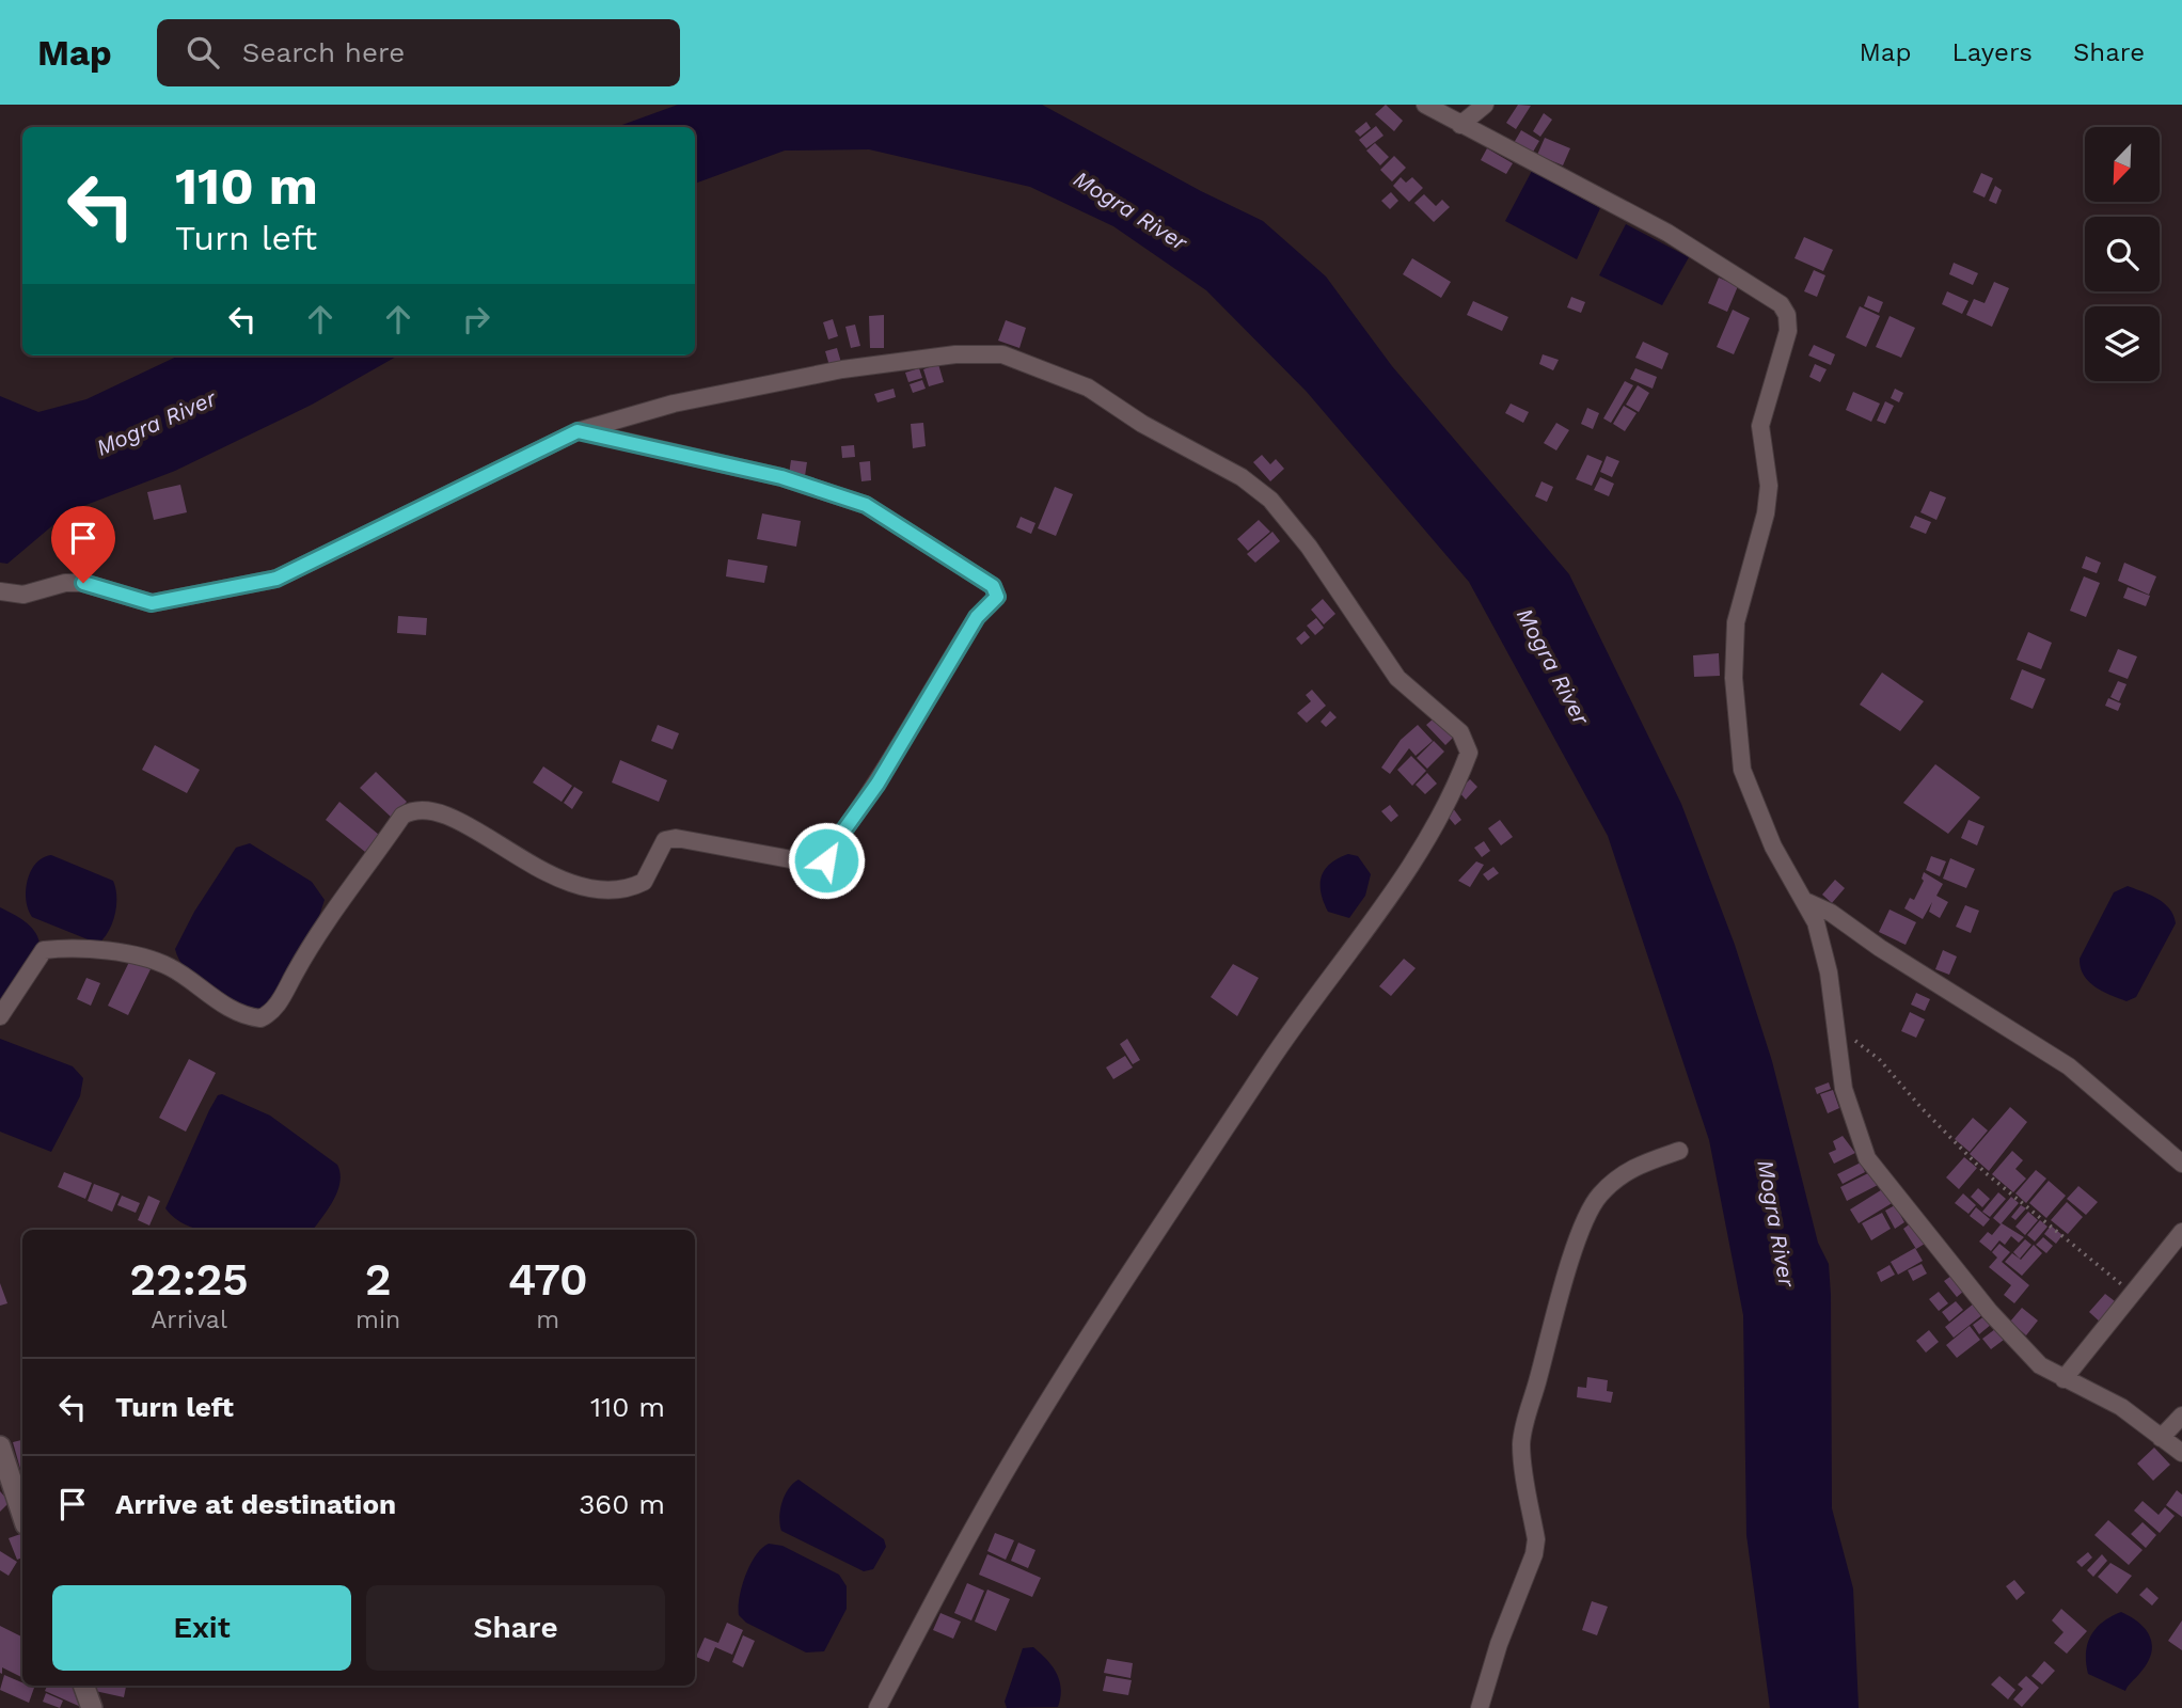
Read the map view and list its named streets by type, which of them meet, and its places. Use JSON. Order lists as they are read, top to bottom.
{
  "water": ["Mogra River"],
  "north": "bottom left",
  "page": {
    "header": "Map",
    "search": "Search here",
    "nav": ["Map", "Layers", "Share"],
    "turn": ["110 m", "Turn left"],
    "eta": [
      "22:25",
      "Arrival",
      "2",
      "min",
      "470",
      "m"
    ],
    "list": [
      {
        "name": "Turn left",
        "value": "110 m"
      },
      {
        "name": "Arrive at destination",
        "value": "360 m"
      }
    ],
    "buttons": ["Exit", "Share"]
  }
}
